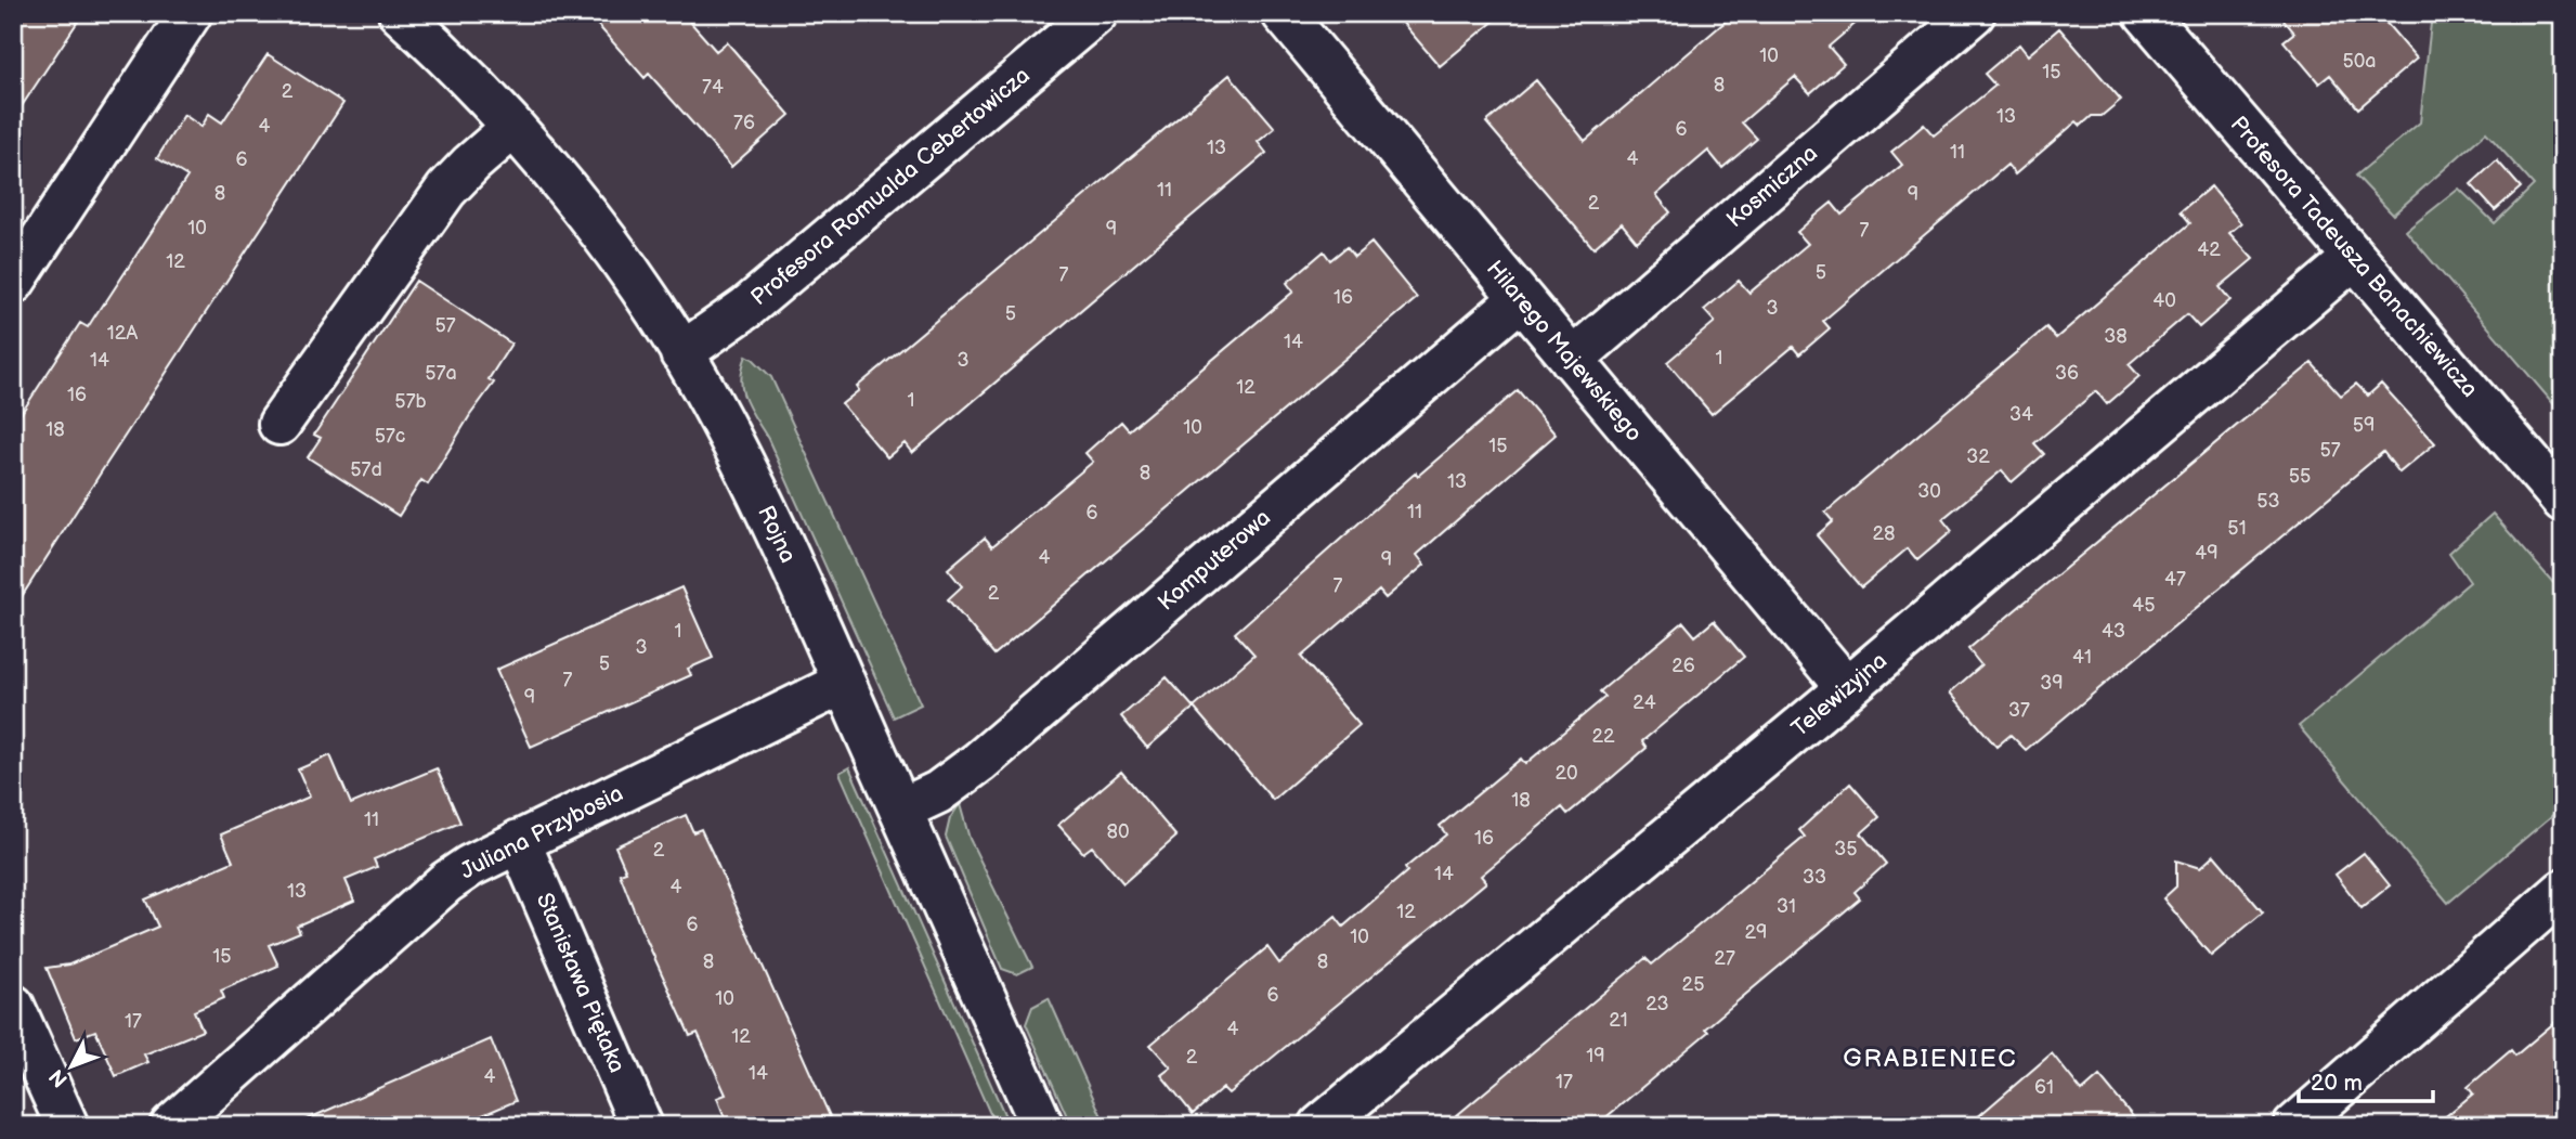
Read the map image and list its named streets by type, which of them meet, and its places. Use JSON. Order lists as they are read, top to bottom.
{
  "streets": {
    "street": [
      "Profesora Romualda Cebertowicza",
      "Kosmiczna",
      "Profesora Tadeusza Banachiewicza",
      "Hilarego Majewskiego",
      "Rojna",
      "Komputerowa",
      "Telewizyjna",
      "Juliana Przybosia",
      "Stanisława Piętaka"
    ]
  },
  "crossings": [
    ["Profesora Romualda Cebertowicza", "Rojna"],
    ["Kosmiczna", "Hilarego Majewskiego"],
    ["Profesora Tadeusza Banachiewicza", "Telewizyjna"],
    ["Hilarego Majewskiego", "Komputerowa"],
    ["Hilarego Majewskiego", "Telewizyjna"],
    ["Rojna", "Komputerowa"],
    ["Rojna", "Juliana Przybosia"],
    ["Juliana Przybosia", "Stanisława Piętaka"]
  ],
  "districts": ["GRABIENIEC"],
  "house_numbers": [
    "10",
    "50a",
    "15",
    "8",
    "74",
    "2",
    "13",
    "76",
    "4",
    "6",
    "13",
    "11",
    "4",
    "6",
    "11",
    "8",
    "9",
    "2",
    "10",
    "9",
    "7",
    "42",
    "12",
    "5",
    "7",
    "16",
    "40",
    "3",
    "5",
    "57",
    "12A",
    "38",
    "14",
    "1",
    "14",
    "3",
    "57a",
    "36",
    "12",
    "16",
    "1",
    "57b",
    "34",
    "59",
    "10",
    "18",
    "57c",
    "15",
    "57",
    "32",
    "57d",
    "8",
    "55",
    "13",
    "30",
    "53",
    "11",
    "6",
    "51",
    "28",
    "49",
    "4",
    "9",
    "47",
    "7",
    "2",
    "45",
    "1",
    "43",
    "3",
    "41",
    "5",
    "26",
    "7",
    "39",
    "9",
    "24",
    "37",
    "22",
    "20",
    "18",
    "11",
    "80",
    "16",
    "35",
    "2",
    "14",
    "33",
    "4",
    "13",
    "31",
    "12",
    "6",
    "29",
    "10",
    "15",
    "27",
    "8",
    "8",
    "25",
    "6",
    "10",
    "23",
    "21",
    "17",
    "4",
    "12",
    "19",
    "2",
    "14",
    "4",
    "17",
    "61"
  ],
  "scale_bar": "20 m",
  "north": "bottom left"
}
